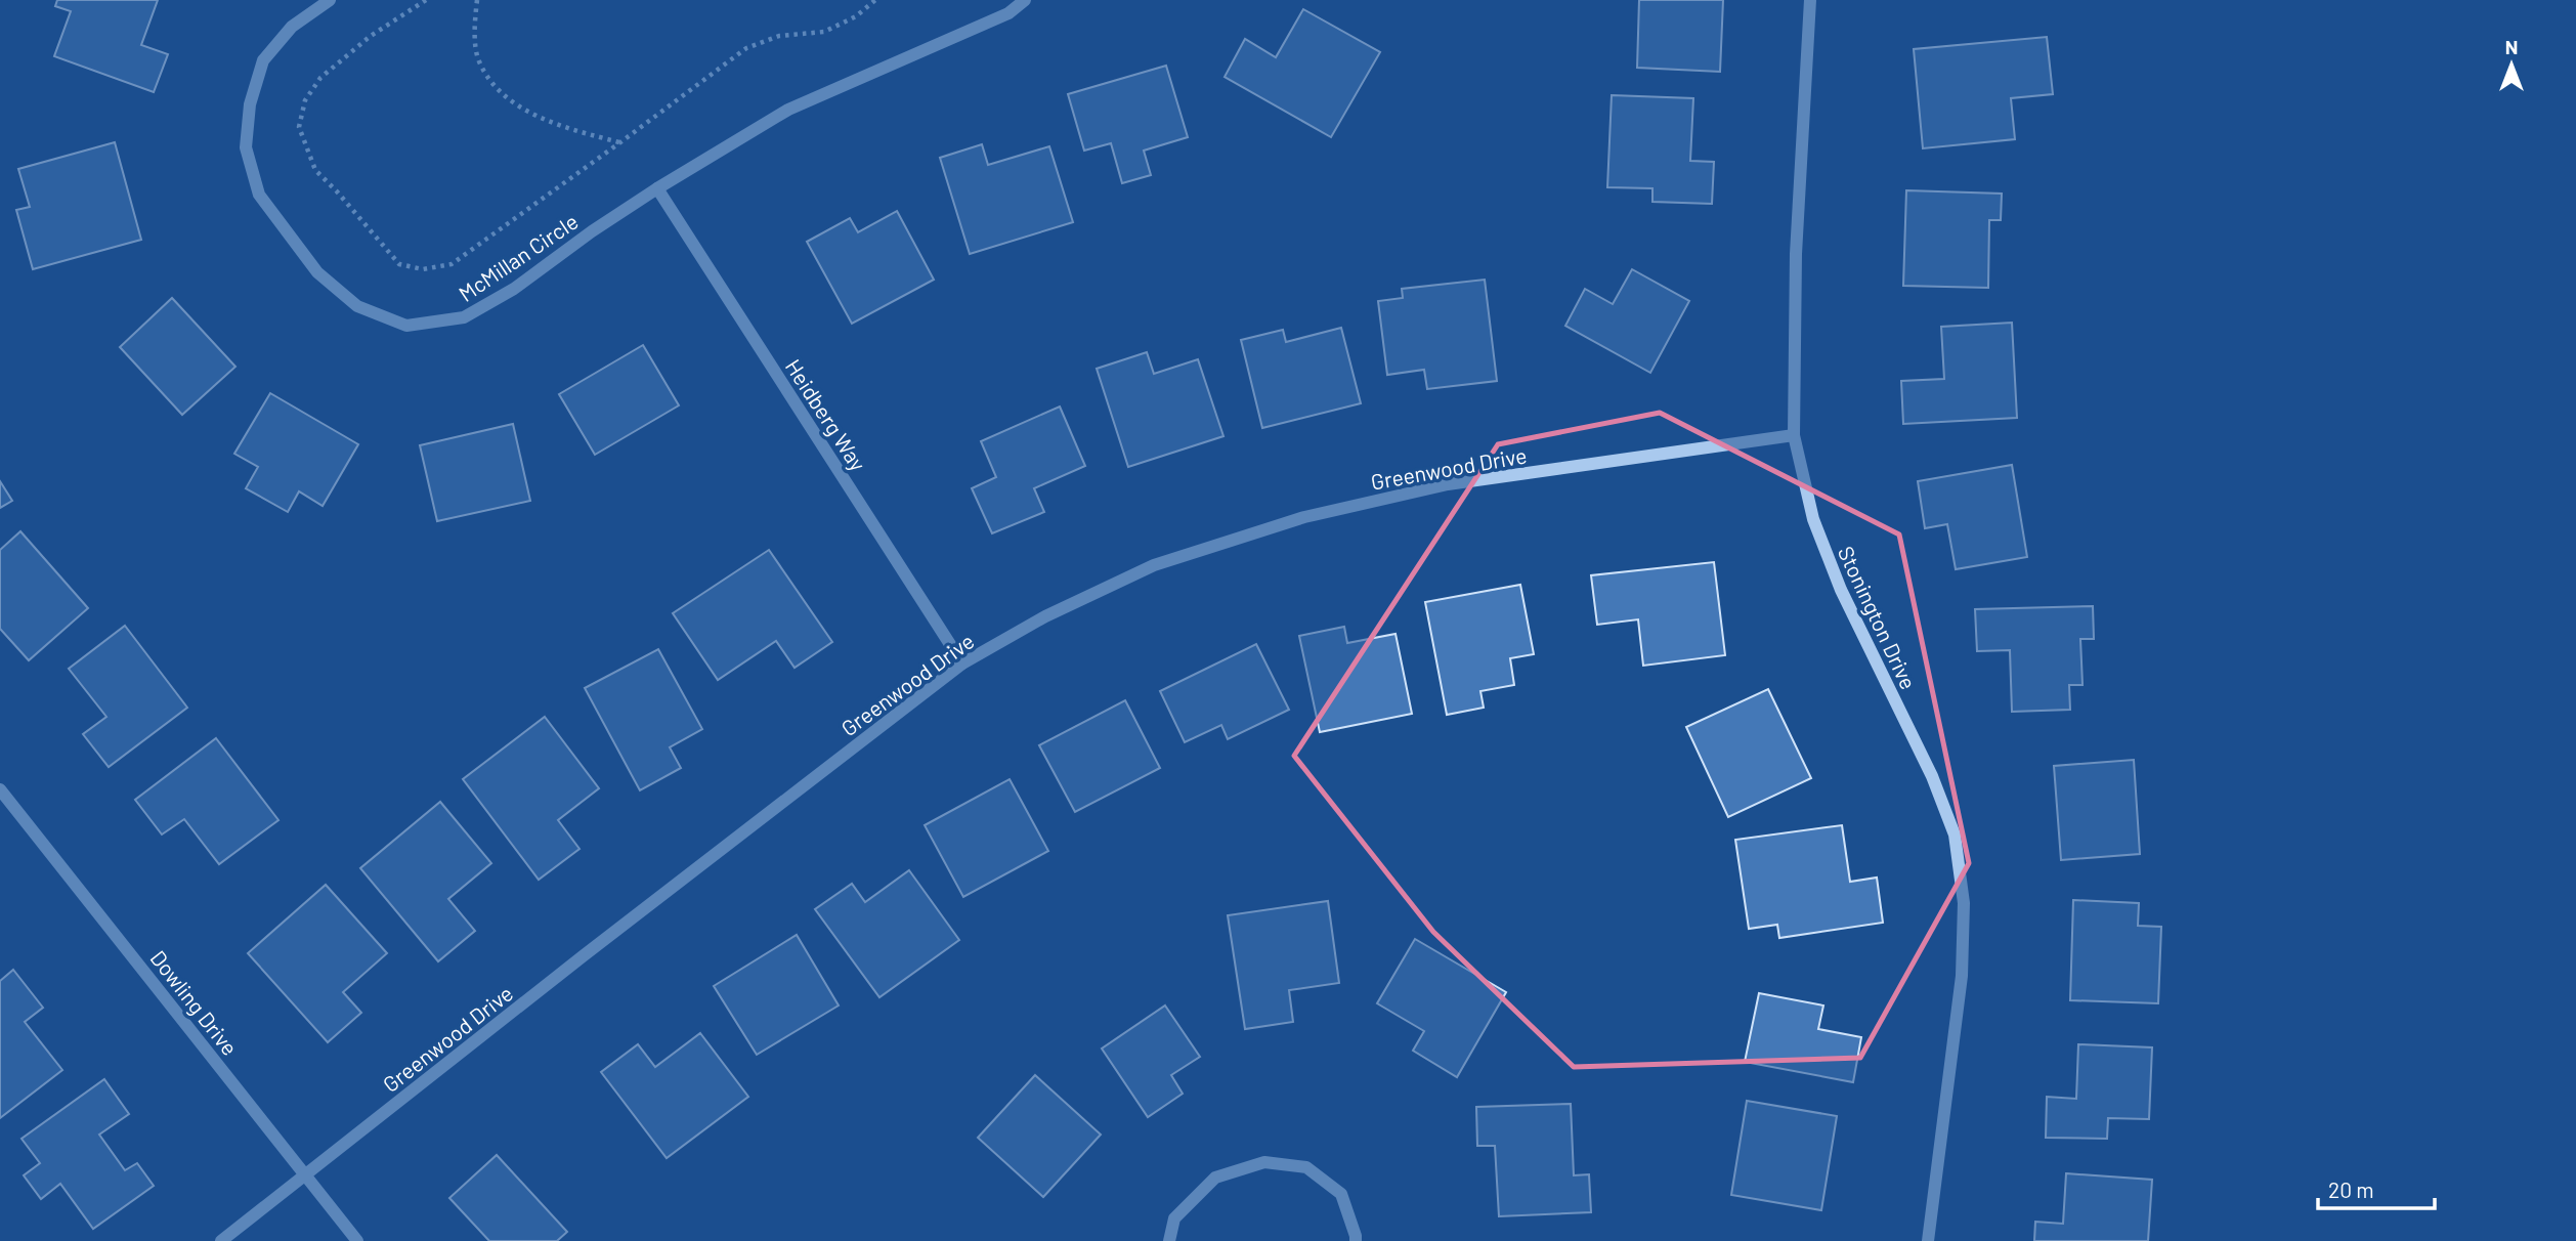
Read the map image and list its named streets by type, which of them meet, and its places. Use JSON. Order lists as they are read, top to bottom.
{
  "streets": {
    "street": [
      "McMillan Circle",
      "Heidberg Way",
      "Greenwood Drive",
      "Stonington Drive",
      "Dowling Drive"
    ]
  },
  "crossings": [
    ["McMillan Circle", "Heidberg Way"],
    ["Heidberg Way", "Greenwood Drive"],
    ["Greenwood Drive", "Stonington Drive"],
    ["Greenwood Drive", "Dowling Drive"]
  ],
  "scale_bar": "20 m",
  "north": "top"
}
